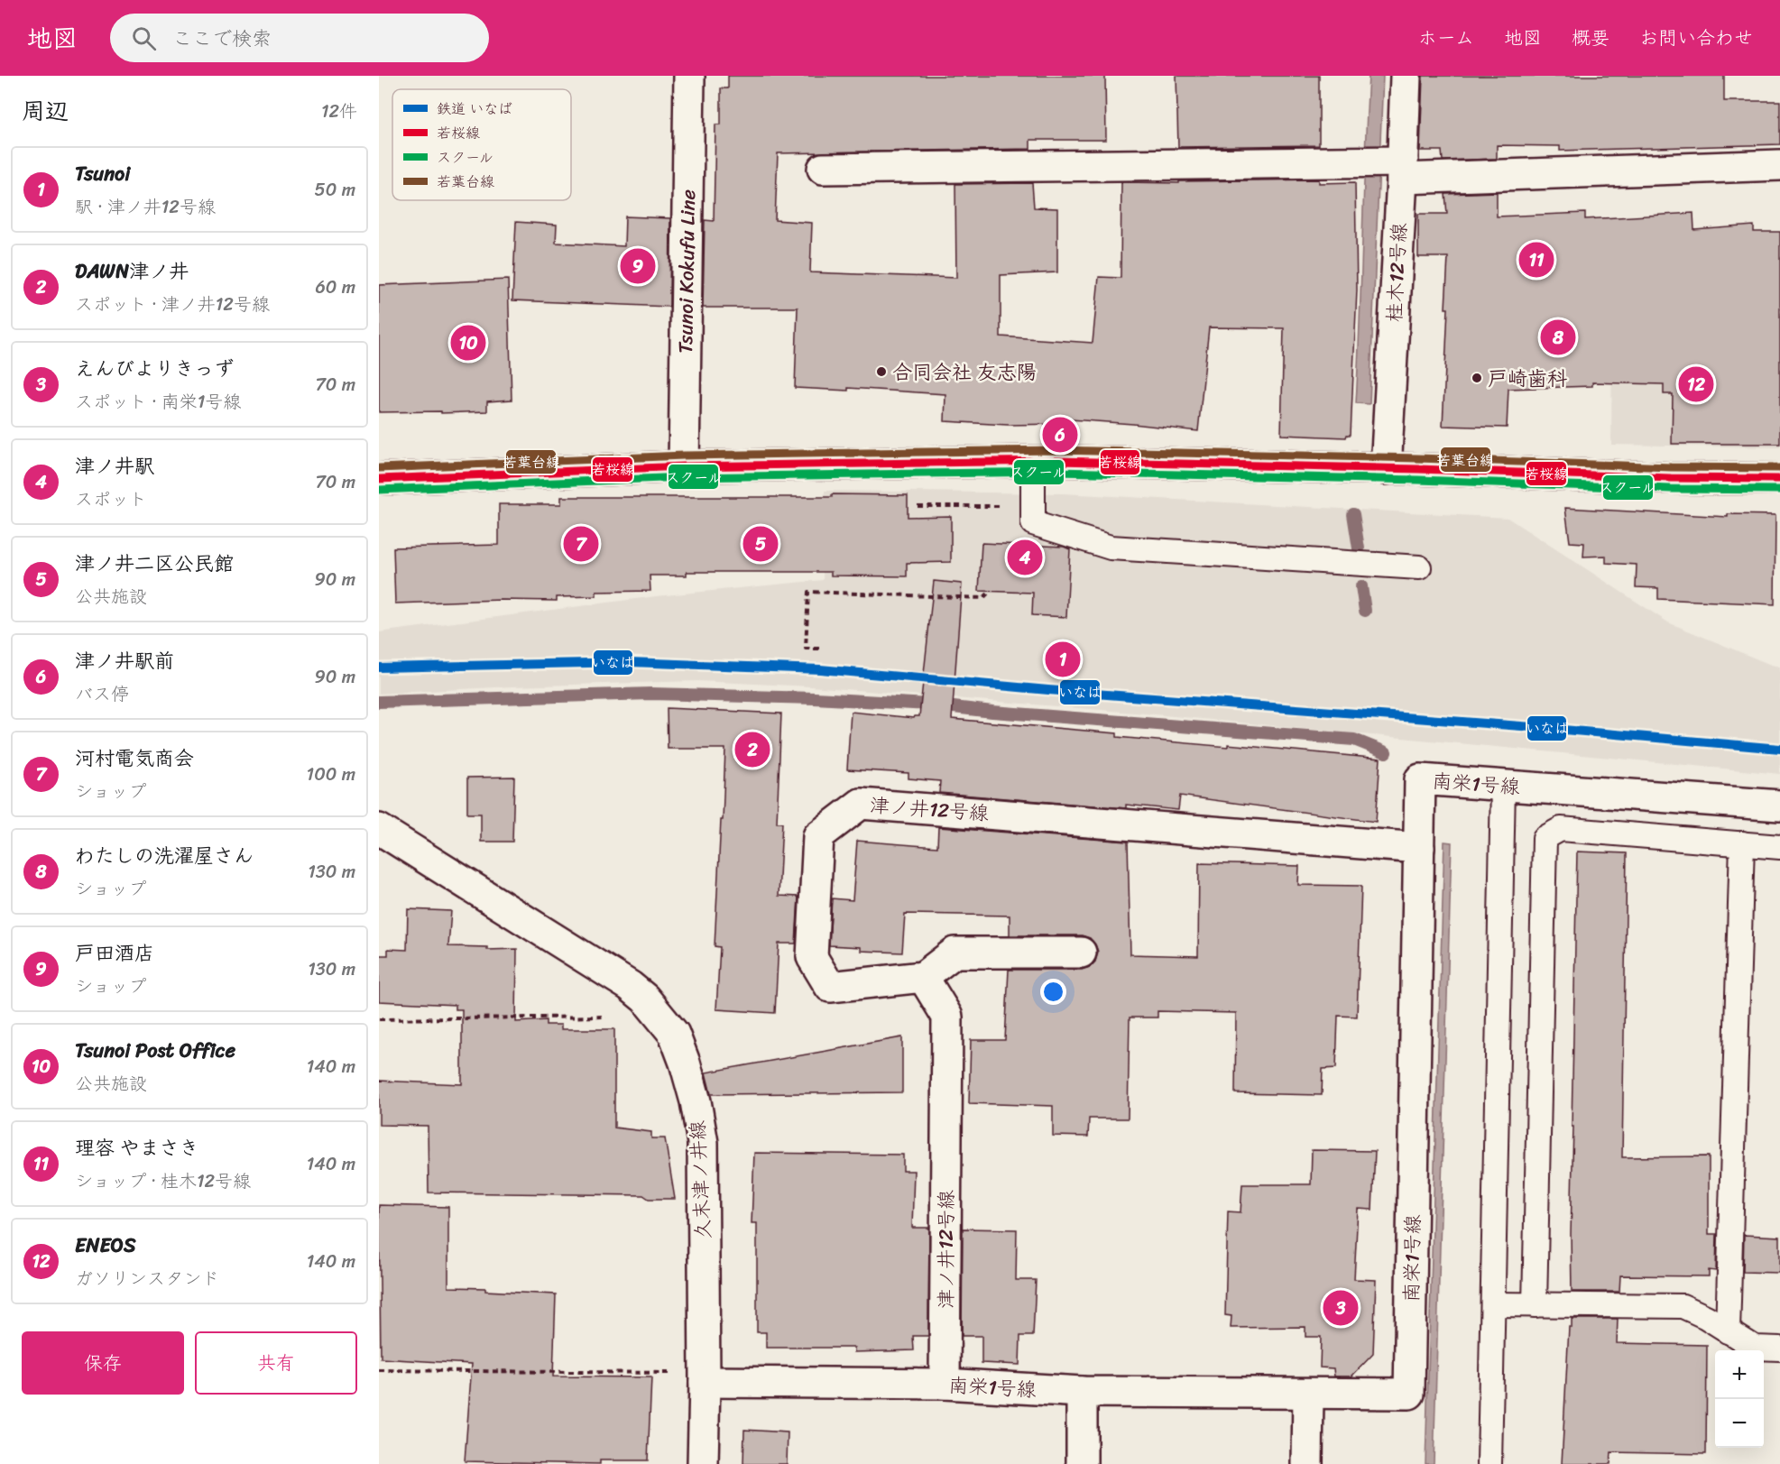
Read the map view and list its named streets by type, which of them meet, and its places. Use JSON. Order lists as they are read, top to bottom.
{
  "streets": {
    "street": [
      "Tsunoi Kokufu Line",
      "桂木12号線",
      "南栄1号線",
      "津ノ井12号線",
      "久末津ノ井線"
    ]
  },
  "crossings": [
    ["南栄1号線", "津ノ井12号線"],
    ["南栄1号線", "久末津ノ井線"]
  ],
  "places": ["合同会社 友志陽", "戸崎歯科"],
  "lines": [
    "transit line 若葉台線",
    "transit line 若桜線",
    "transit line スクール",
    "rail line いなば"
  ],
  "legend": [
    "鉄道 いなば",
    "若桜線",
    "スクール",
    "若葉台線"
  ],
  "page": {
    "header": "地図",
    "search": "ここで検索",
    "nav": [
      "ホーム",
      "地図",
      "概要",
      "お問い合わせ"
    ],
    "heading": ["周辺", "12件"],
    "list": [
      {
        "mark": "1",
        "name": "Tsunoi",
        "note": "駅 · 津ノ井12号線",
        "value": "50 m"
      },
      {
        "mark": "2",
        "name": "DAWN津ノ井",
        "note": "スポット · 津ノ井12号線",
        "value": "60 m"
      },
      {
        "mark": "3",
        "name": "えんびよりきっず",
        "note": "スポット · 南栄1号線",
        "value": "70 m"
      },
      {
        "mark": "4",
        "name": "津ノ井駅",
        "note": "スポット",
        "value": "70 m"
      },
      {
        "mark": "5",
        "name": "津ノ井二区公民館",
        "note": "公共施設",
        "value": "90 m"
      },
      {
        "mark": "6",
        "name": "津ノ井駅前",
        "note": "バス停",
        "value": "90 m"
      },
      {
        "mark": "7",
        "name": "河村電気商会",
        "note": "ショップ",
        "value": "100 m"
      },
      {
        "mark": "8",
        "name": "わたしの洗濯屋さん",
        "note": "ショップ",
        "value": "130 m"
      },
      {
        "mark": "9",
        "name": "戸田酒店",
        "note": "ショップ",
        "value": "130 m"
      },
      {
        "mark": "10",
        "name": "Tsunoi Post Office",
        "note": "公共施設",
        "value": "140 m"
      },
      {
        "mark": "11",
        "name": "理容 やまさき",
        "note": "ショップ · 桂木12号線",
        "value": "140 m"
      },
      {
        "mark": "12",
        "name": "ENEOS",
        "note": "ガソリンスタンド",
        "value": "140 m"
      }
    ],
    "pins": [
      "11",
      "9",
      "8",
      "10",
      "12",
      "6",
      "5",
      "7",
      "4",
      "1",
      "2",
      "3"
    ],
    "buttons": ["保存", "共有"],
    "map_buttons": ["+", "−"]
  }
}
